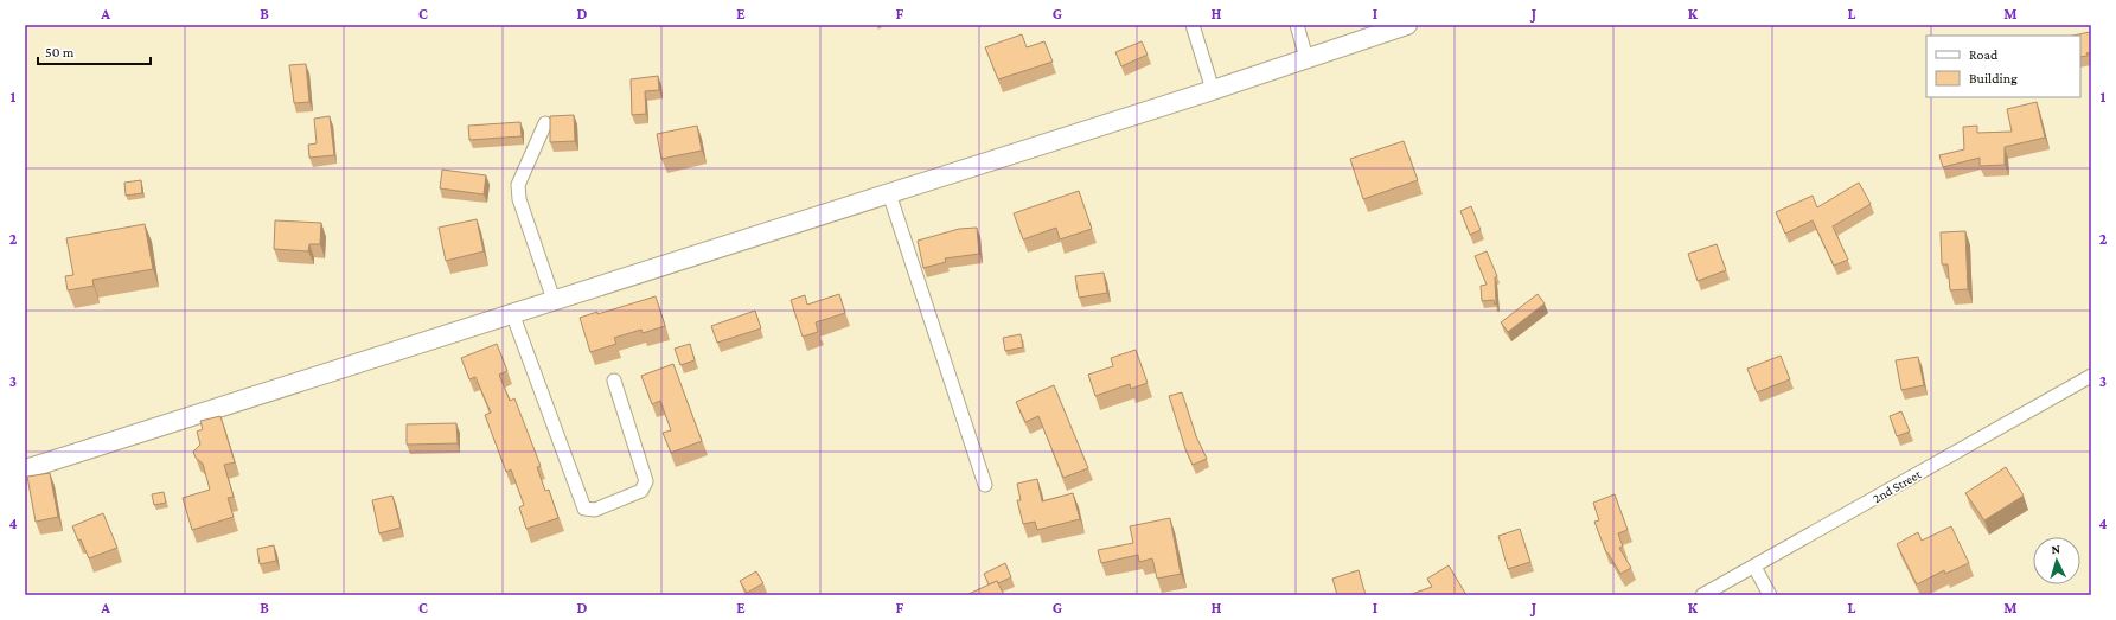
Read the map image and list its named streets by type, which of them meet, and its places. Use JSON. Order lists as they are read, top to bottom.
{
  "streets": {
    "street": ["2nd Street"]
  },
  "legend": ["Road", "Building"],
  "scale_bar": "50 m",
  "north": "top",
  "grid": {
    "columns": [
      "A",
      "B",
      "C",
      "D",
      "E",
      "F",
      "G",
      "H",
      "I",
      "J",
      "K",
      "L",
      "M"
    ],
    "rows": [
      "1",
      "2",
      "3",
      "4"
    ]
  }
}
